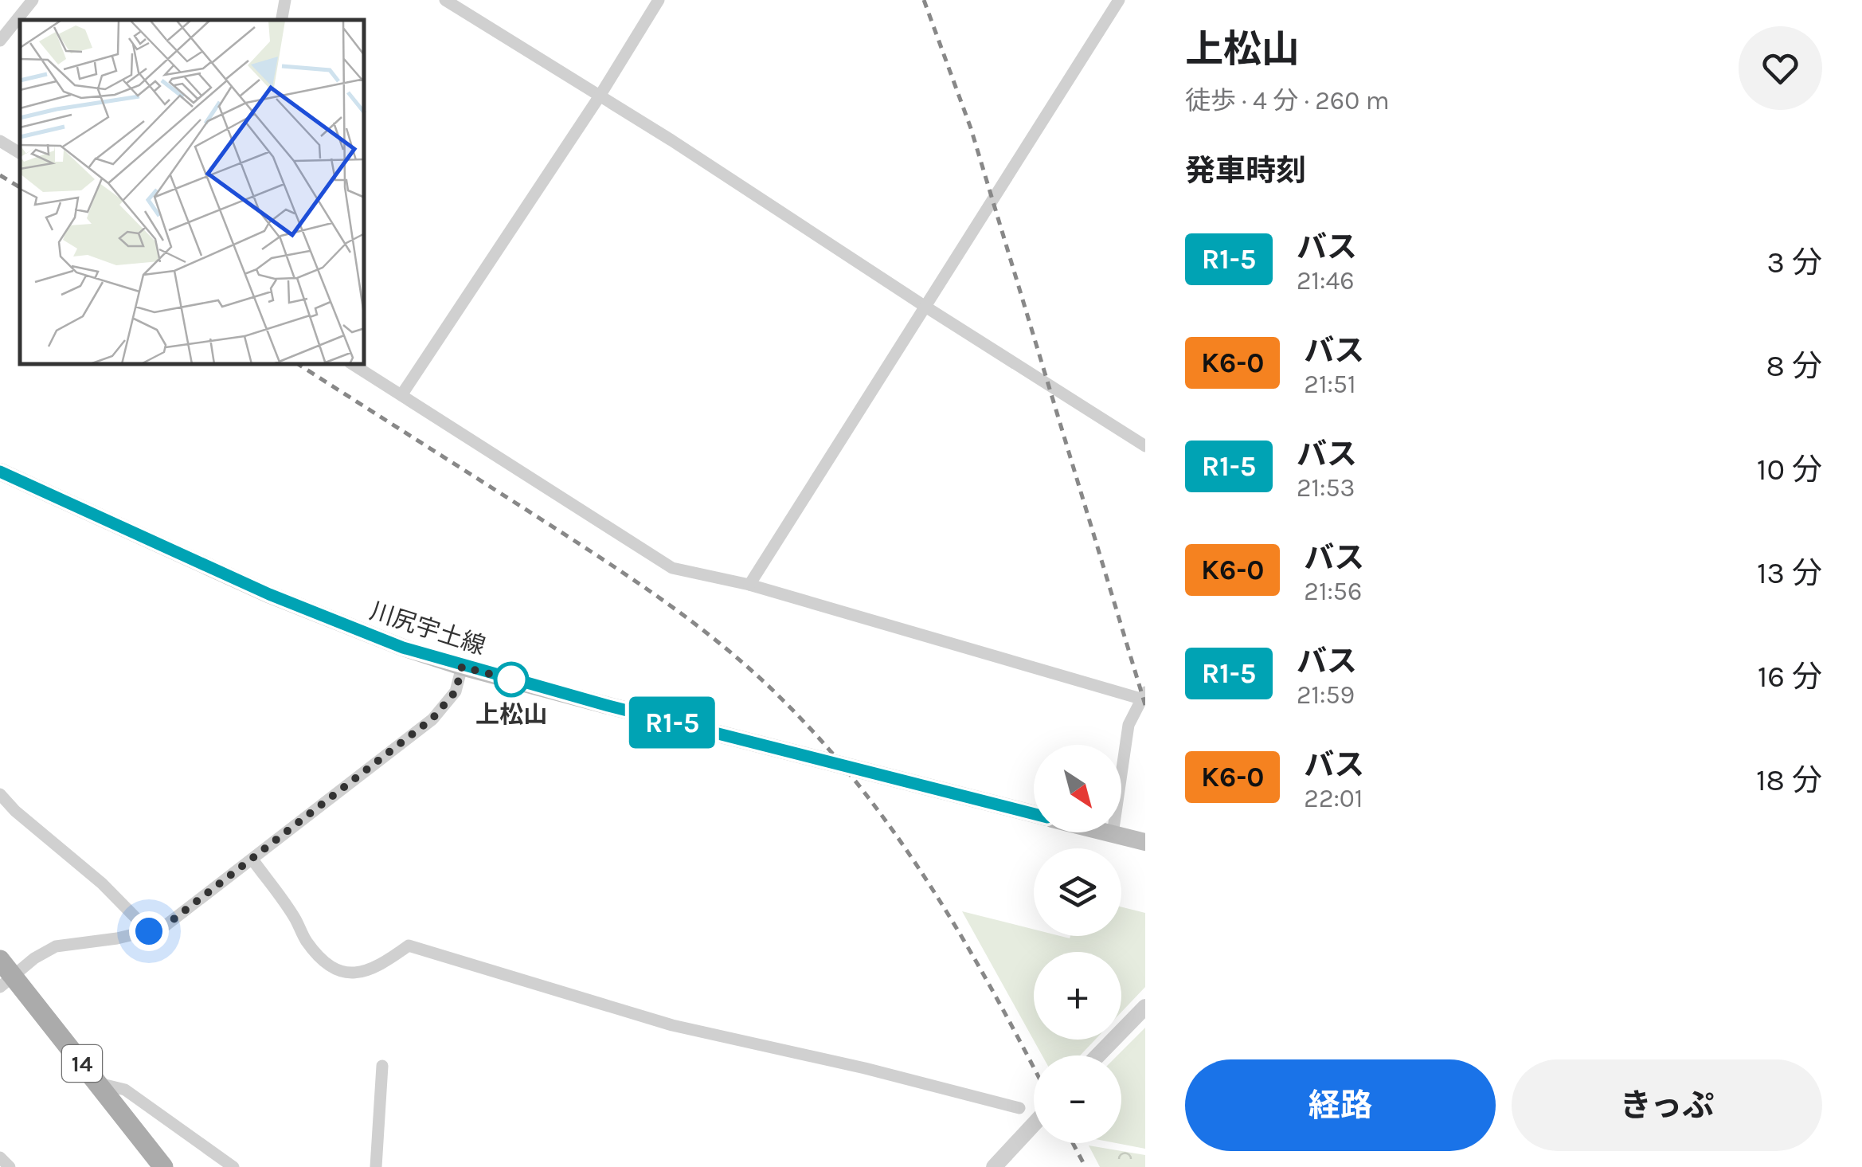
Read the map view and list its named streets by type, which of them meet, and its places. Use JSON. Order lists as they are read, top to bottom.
{
  "streets": {
    "main road": ["川尻宇土線", "14"]
  },
  "places": ["上松山"],
  "lines": ["bus line R1-5"],
  "north": "bottom right",
  "page": {
    "on_map": "R1-5",
    "heading": [
      ["上松山", "徒歩 · 4 分 · 260 m"],
      "発車時刻"
    ],
    "list": [
      {
        "mark": "R1-5",
        "name": "バス",
        "note": "21:46",
        "value": "3 分"
      },
      {
        "mark": "K6-0",
        "name": "バス",
        "note": "21:51",
        "value": "8 分"
      },
      {
        "mark": "R1-5",
        "name": "バス",
        "note": "21:53",
        "value": "10 分"
      },
      {
        "mark": "K6-0",
        "name": "バス",
        "note": "21:56",
        "value": "13 分"
      },
      {
        "mark": "R1-5",
        "name": "バス",
        "note": "21:59",
        "value": "16 分"
      },
      {
        "mark": "K6-0",
        "name": "バス",
        "note": "22:01",
        "value": "18 分"
      }
    ],
    "map_buttons": ["+", "−"],
    "buttons": ["経路", "きっぷ"]
  }
}
